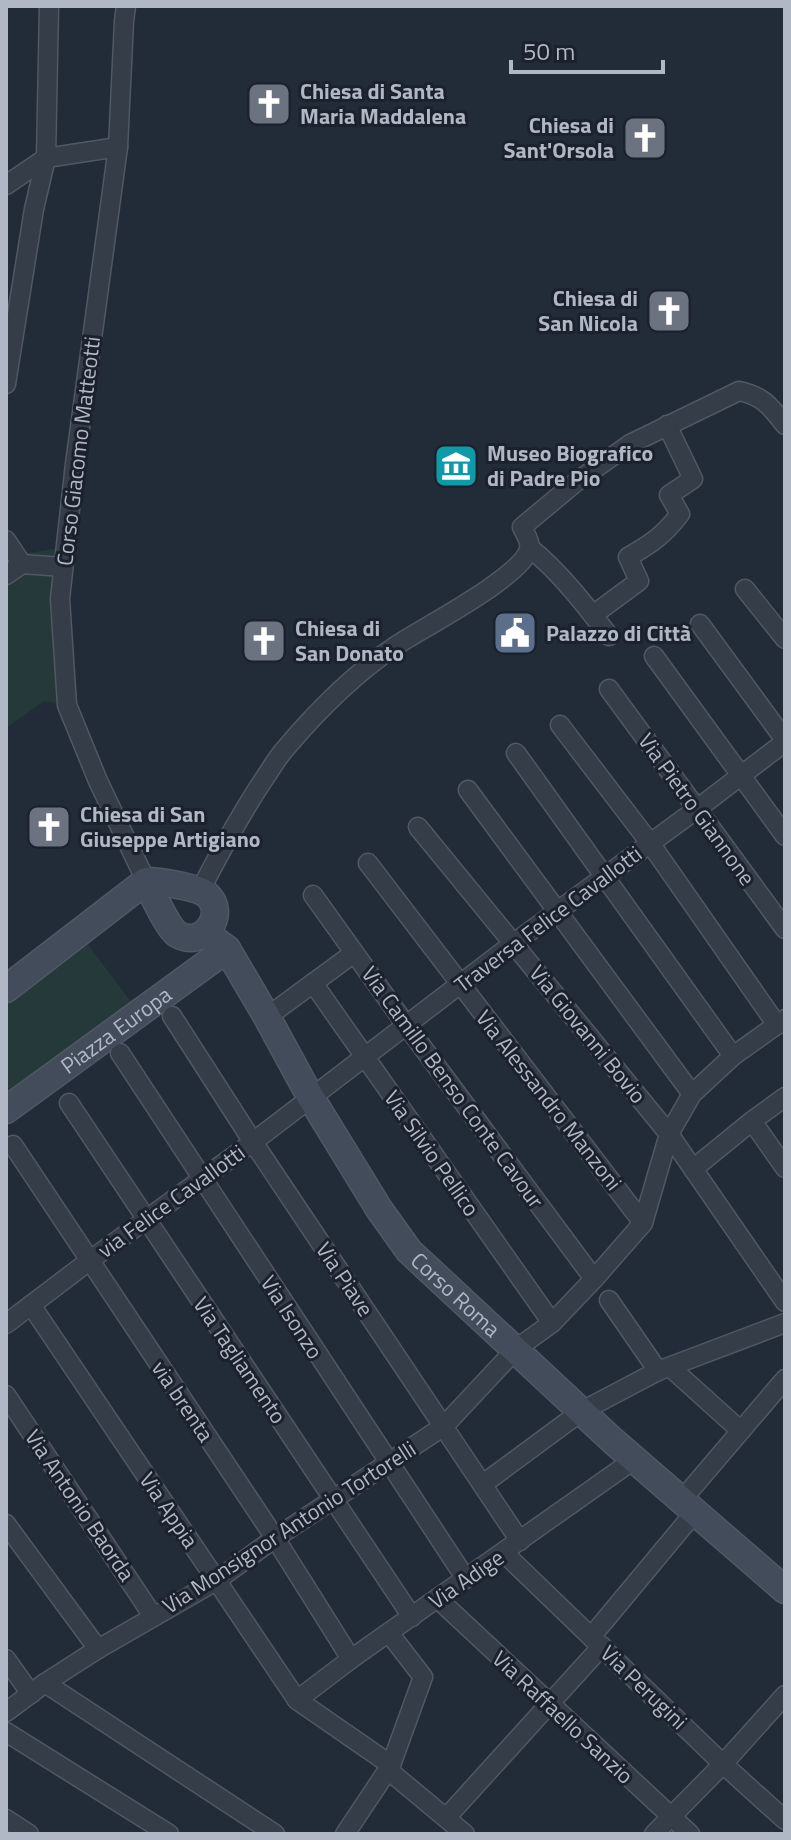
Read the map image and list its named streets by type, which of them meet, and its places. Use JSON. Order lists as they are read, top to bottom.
{
  "streets": {
    "main road": ["Piazza Europa", "Corso Roma"],
    "street": [
      "Corso Giacomo Matteotti",
      "Via Pietro Giannone",
      "Traversa Felice Cavallotti",
      "Via Giovanni Bovio",
      "Via Camillo Benso Conte Cavour",
      "Via Alessandro Manzoni",
      "Via Silvio Pellico",
      "via Felice Cavallotti",
      "Via Piave",
      "Via Isonzo",
      "Via Tagliamento",
      "via brenta",
      "Via Antonio Baorda",
      "Via Appia",
      "Via Monsignor Antonio Tortorelli",
      "Via Adige",
      "Via Perugini",
      "Via Raffaello Sanzio"
    ]
  },
  "crossings": [
    ["Via Pietro Giannone", "Traversa Felice Cavallotti"],
    ["Traversa Felice Cavallotti", "Via Giovanni Bovio"],
    ["Traversa Felice Cavallotti", "Via Camillo Benso Conte Cavour"],
    ["Traversa Felice Cavallotti", "Via Alessandro Manzoni"],
    ["Traversa Felice Cavallotti", "Via Silvio Pellico"],
    ["Traversa Felice Cavallotti", "via Felice Cavallotti"],
    ["Traversa Felice Cavallotti", "Corso Roma"],
    ["Piazza Europa", "Corso Roma"],
    ["Via Camillo Benso Conte Cavour", "Via Monsignor Antonio Tortorelli"],
    ["Via Alessandro Manzoni", "Via Monsignor Antonio Tortorelli"],
    ["Via Silvio Pellico", "Via Monsignor Antonio Tortorelli"],
    ["via Felice Cavallotti", "Via Piave"],
    ["via Felice Cavallotti", "Corso Roma"],
    ["via Felice Cavallotti", "Via Isonzo"],
    ["via Felice Cavallotti", "Via Tagliamento"],
    ["via Felice Cavallotti", "via brenta"],
    ["via Felice Cavallotti", "Via Appia"],
    ["Via Piave", "Via Monsignor Antonio Tortorelli"],
    ["Via Piave", "Via Adige"],
    ["Corso Roma", "Via Monsignor Antonio Tortorelli"],
    ["Corso Roma", "Via Adige"],
    ["Via Isonzo", "Via Monsignor Antonio Tortorelli"],
    ["Via Isonzo", "Via Adige"],
    ["Via Tagliamento", "Via Monsignor Antonio Tortorelli"],
    ["Via Tagliamento", "Via Adige"],
    ["via brenta", "Via Monsignor Antonio Tortorelli"],
    ["via brenta", "Via Adige"],
    ["Via Antonio Baorda", "Via Monsignor Antonio Tortorelli"],
    ["Via Appia", "Via Monsignor Antonio Tortorelli"],
    ["Via Appia", "Via Adige"],
    ["Via Adige", "Via Perugini"],
    ["Via Adige", "Via Raffaello Sanzio"]
  ],
  "places": {
    "church": [
      "Chiesa di Santa Maria Maddalena",
      "Chiesa di Sant'Orsola",
      "Chiesa di San Nicola",
      "Chiesa di San Donato",
      "Chiesa di San Giuseppe Artigiano"
    ],
    "museum": ["Museo Biografico di Padre Pio"],
    "public building": ["Palazzo di Città"]
  },
  "scale_bar": "50 m"
}
